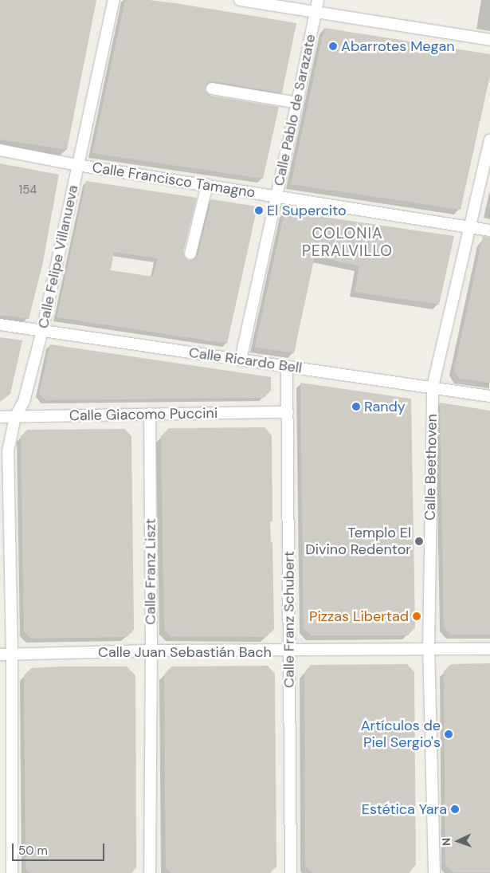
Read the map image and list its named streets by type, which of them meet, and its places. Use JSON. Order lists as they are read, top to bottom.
{
  "streets": {
    "street": [
      "Calle Pablo de Sarazate",
      "Calle Francisco Tamagno",
      "Calle Felipe Villanueva",
      "Calle Ricardo Bell",
      "Calle Giacomo Puccini",
      "Calle Beethoven",
      "Calle Franz Liszt",
      "Calle Franz Schubert",
      "Calle Juan Sebastián Bach"
    ]
  },
  "crossings": [
    ["Calle Pablo de Sarazate", "Calle Francisco Tamagno"],
    ["Calle Pablo de Sarazate", "Calle Ricardo Bell"],
    ["Calle Francisco Tamagno", "Calle Felipe Villanueva"],
    ["Calle Francisco Tamagno", "Calle Beethoven"],
    ["Calle Felipe Villanueva", "Calle Ricardo Bell"],
    ["Calle Felipe Villanueva", "Calle Giacomo Puccini"],
    ["Calle Felipe Villanueva", "Calle Juan Sebastián Bach"],
    ["Calle Ricardo Bell", "Calle Beethoven"],
    ["Calle Ricardo Bell", "Calle Franz Schubert"],
    ["Calle Giacomo Puccini", "Calle Franz Liszt"],
    ["Calle Giacomo Puccini", "Calle Franz Schubert"],
    ["Calle Beethoven", "Calle Juan Sebastián Bach"],
    ["Calle Franz Liszt", "Calle Juan Sebastián Bach"],
    ["Calle Franz Schubert", "Calle Juan Sebastián Bach"]
  ],
  "districts": ["COLONIA PERALVILLO"],
  "places": [
    "Abarrotes Megan",
    "El Supercito",
    "Randy",
    "Templo El Divino Redentor",
    "Pizzas Libertad",
    "Artículos de Piel Sergio's",
    "Estética Yara"
  ],
  "house_numbers": ["154"],
  "scale_bar": "50 m",
  "north": "left"
}
